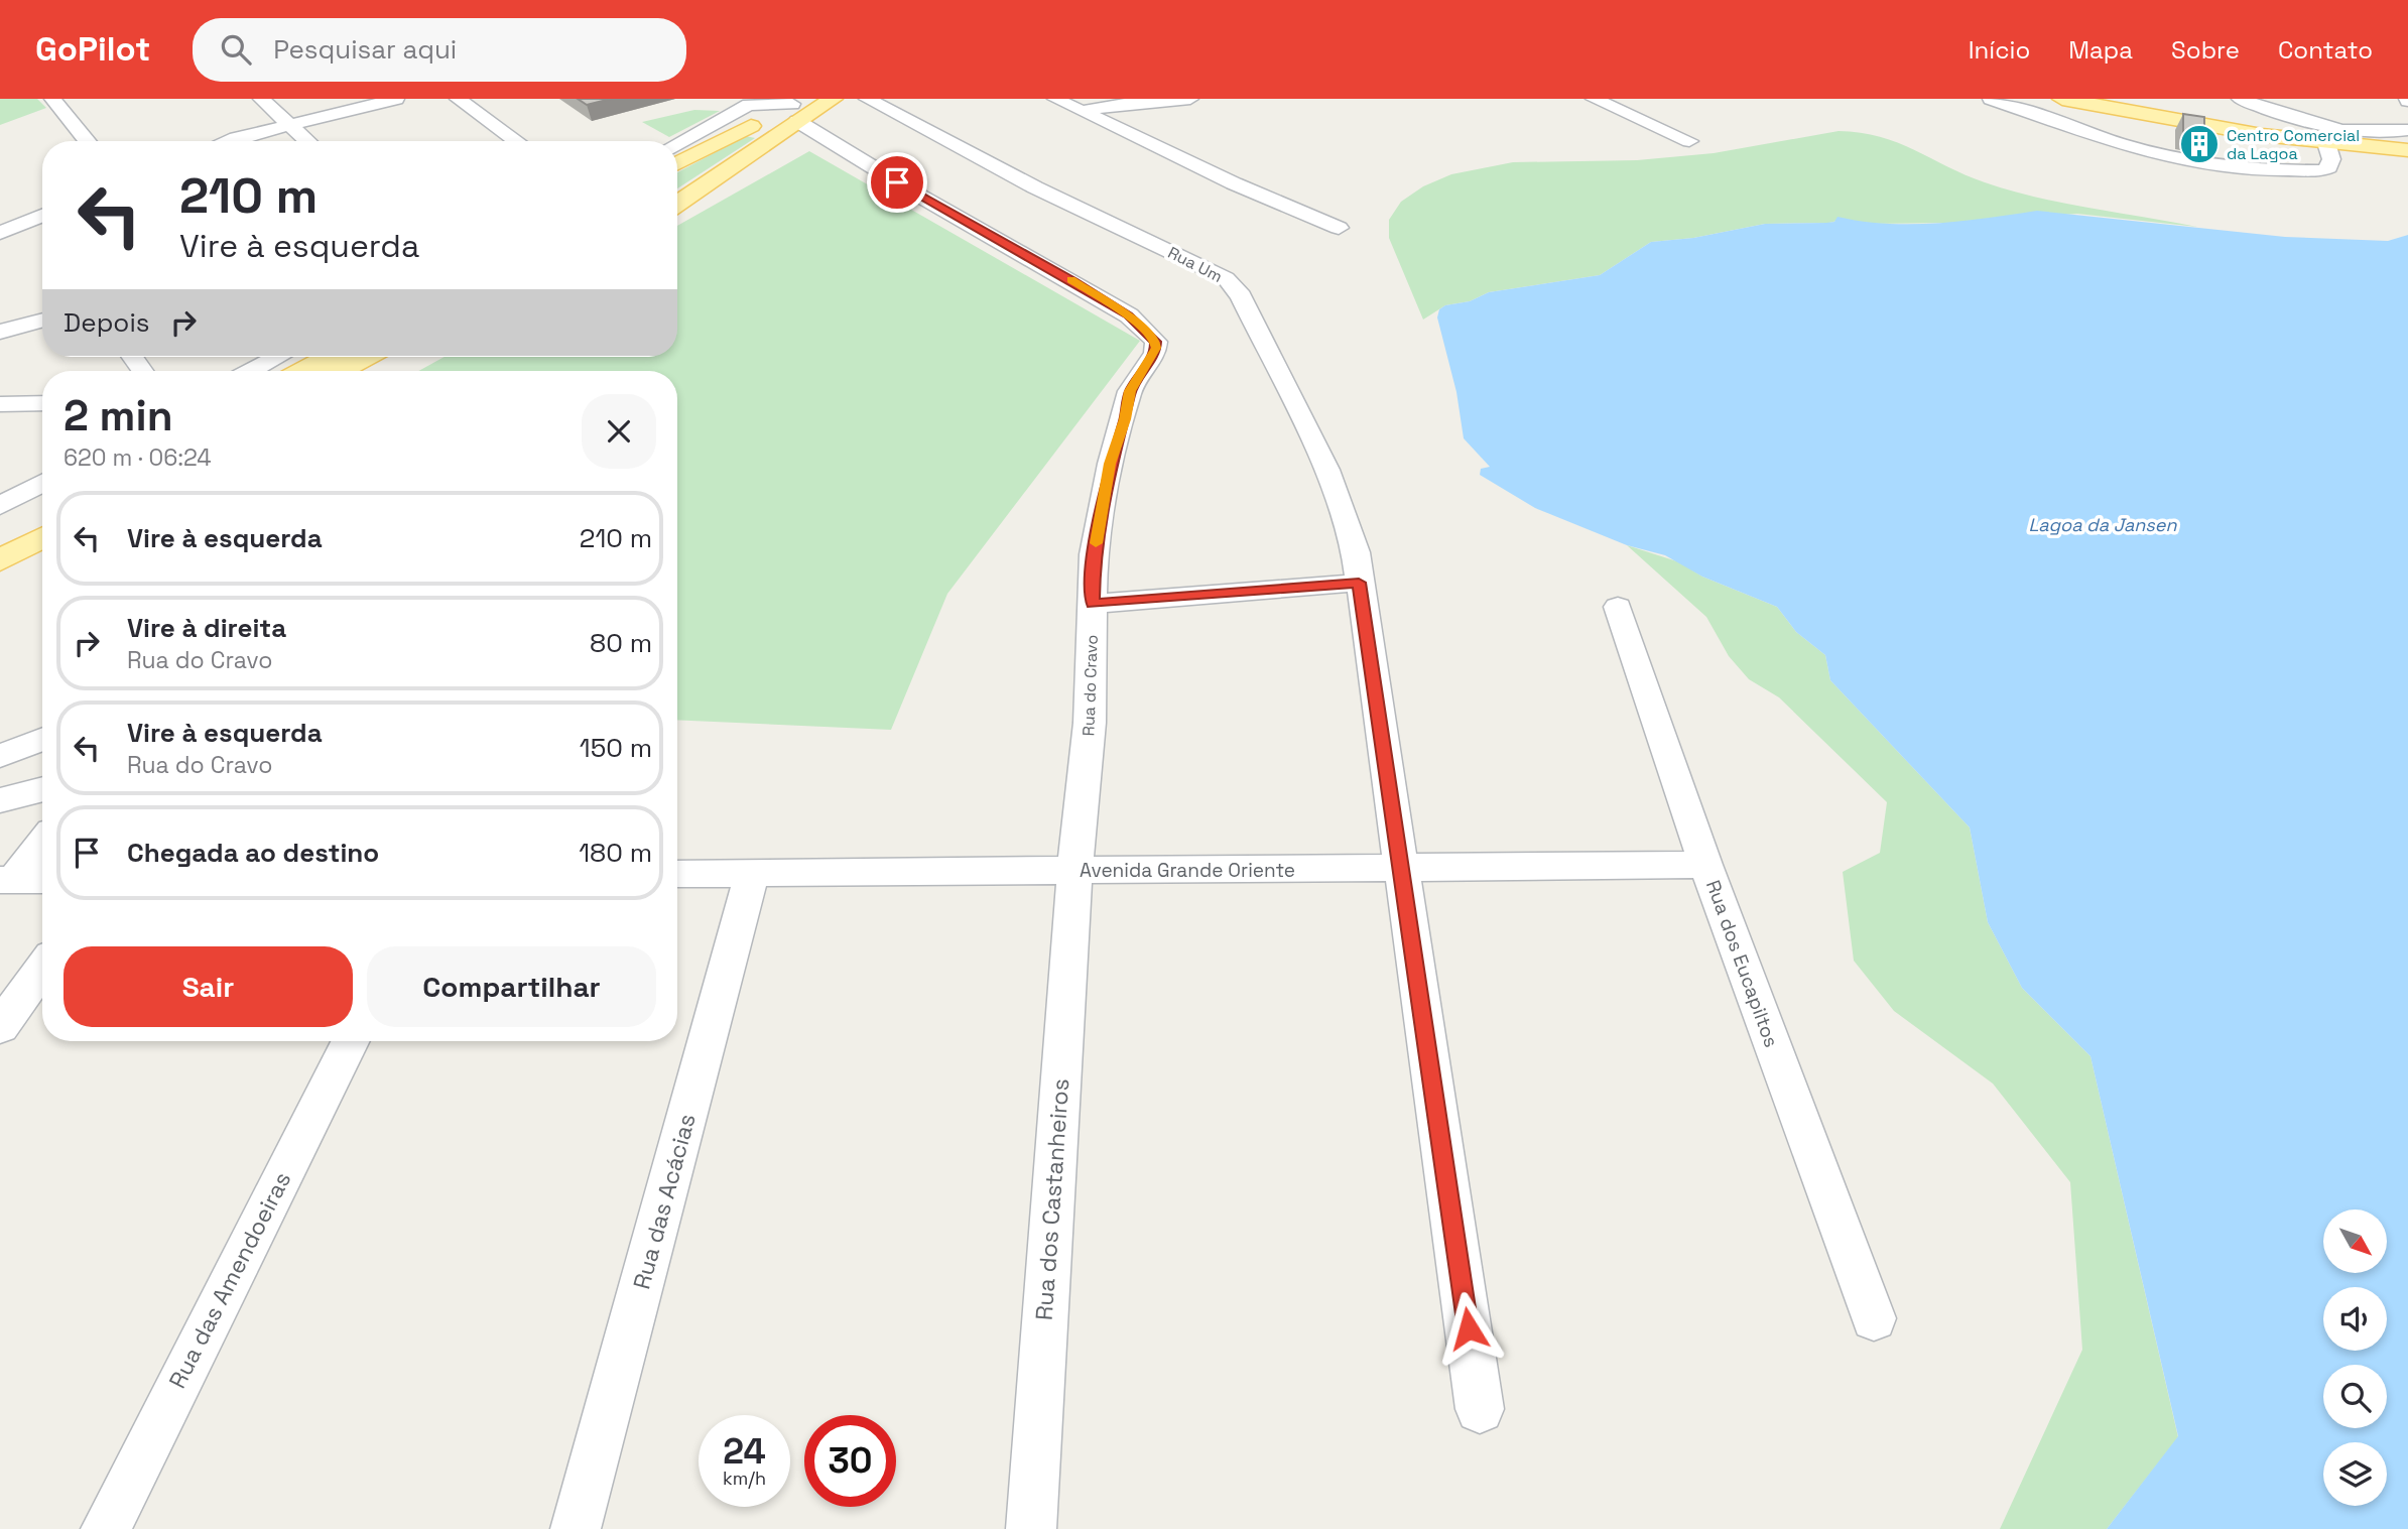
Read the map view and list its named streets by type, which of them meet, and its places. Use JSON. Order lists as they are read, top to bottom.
{
  "streets": {
    "street": [
      "Rua Um",
      "Rua do Cravo",
      "Avenida Grande Oriente",
      "Rua dos Eucapiltos",
      "Rua dos Castanheiros",
      "Rua das Acácias",
      "Rua das Amendoeiras"
    ]
  },
  "crossings": [
    ["Rua Um", "Avenida Grande Oriente"],
    ["Rua do Cravo", "Avenida Grande Oriente"],
    ["Rua do Cravo", "Rua dos Castanheiros"],
    ["Avenida Grande Oriente", "Rua dos Eucapiltos"],
    ["Avenida Grande Oriente", "Rua dos Castanheiros"],
    ["Avenida Grande Oriente", "Rua das Acácias"]
  ],
  "water": ["Lagoa da Jansen"],
  "places": {
    "building": ["Centro Comercial da Lagoa"]
  },
  "north": "bottom right",
  "page": {
    "header": "GoPilot",
    "search": "Pesquisar aqui",
    "nav": [
      "Início",
      "Mapa",
      "Sobre",
      "Contato"
    ],
    "turn": ["210 m", "Vire à esquerda"],
    "then": "Depois",
    "heading": ["2 min", "620 m · 06:24"],
    "list": [
      {
        "name": "Vire à esquerda",
        "value": "210 m"
      },
      {
        "name": "Vire à direita",
        "note": "Rua do Cravo",
        "value": "80 m"
      },
      {
        "name": "Vire à esquerda",
        "note": "Rua do Cravo",
        "value": "150 m"
      },
      {
        "name": "Chegada ao destino",
        "value": "180 m"
      }
    ],
    "buttons": ["Sair", "Compartilhar"],
    "speed": "24 km/h",
    "limit": "30"
  }
}
